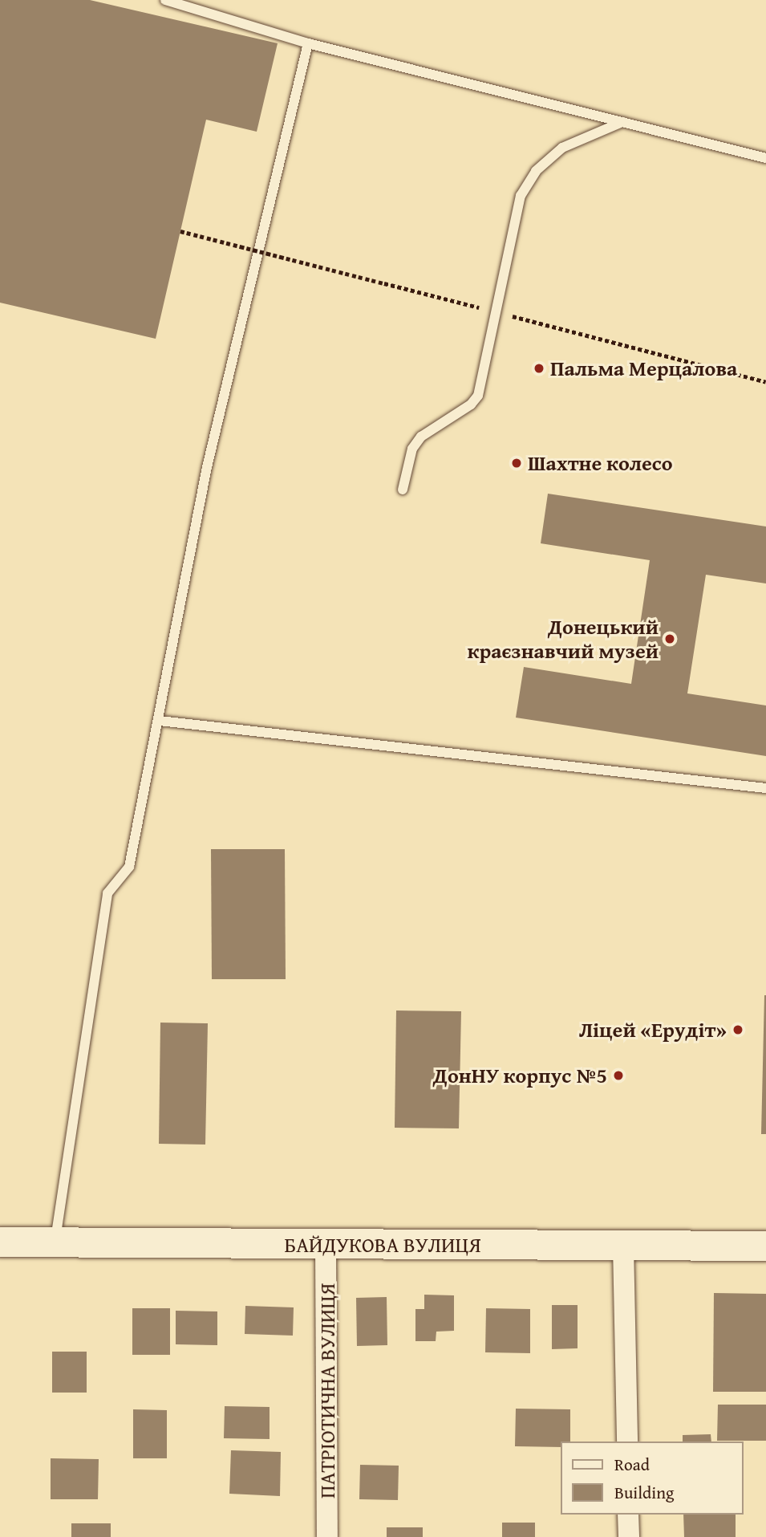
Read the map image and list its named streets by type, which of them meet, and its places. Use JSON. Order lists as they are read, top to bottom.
{
  "streets": {
    "main road": ["БАЙДУКОВА ВУЛИЦЯ"],
    "street": ["ПАТРІОТИЧНА ВУЛИЦЯ"]
  },
  "crossings": [
    ["БАЙДУКОВА ВУЛИЦЯ", "ПАТРІОТИЧНА ВУЛИЦЯ"]
  ],
  "places": [
    "Пальма Мерцалова",
    "Шахтне колесо",
    "Донецький краєзнавчий музей",
    "Ліцей «Ерудіт»",
    "ДонНУ корпус №5"
  ],
  "legend": ["Road", "Building"]
}
